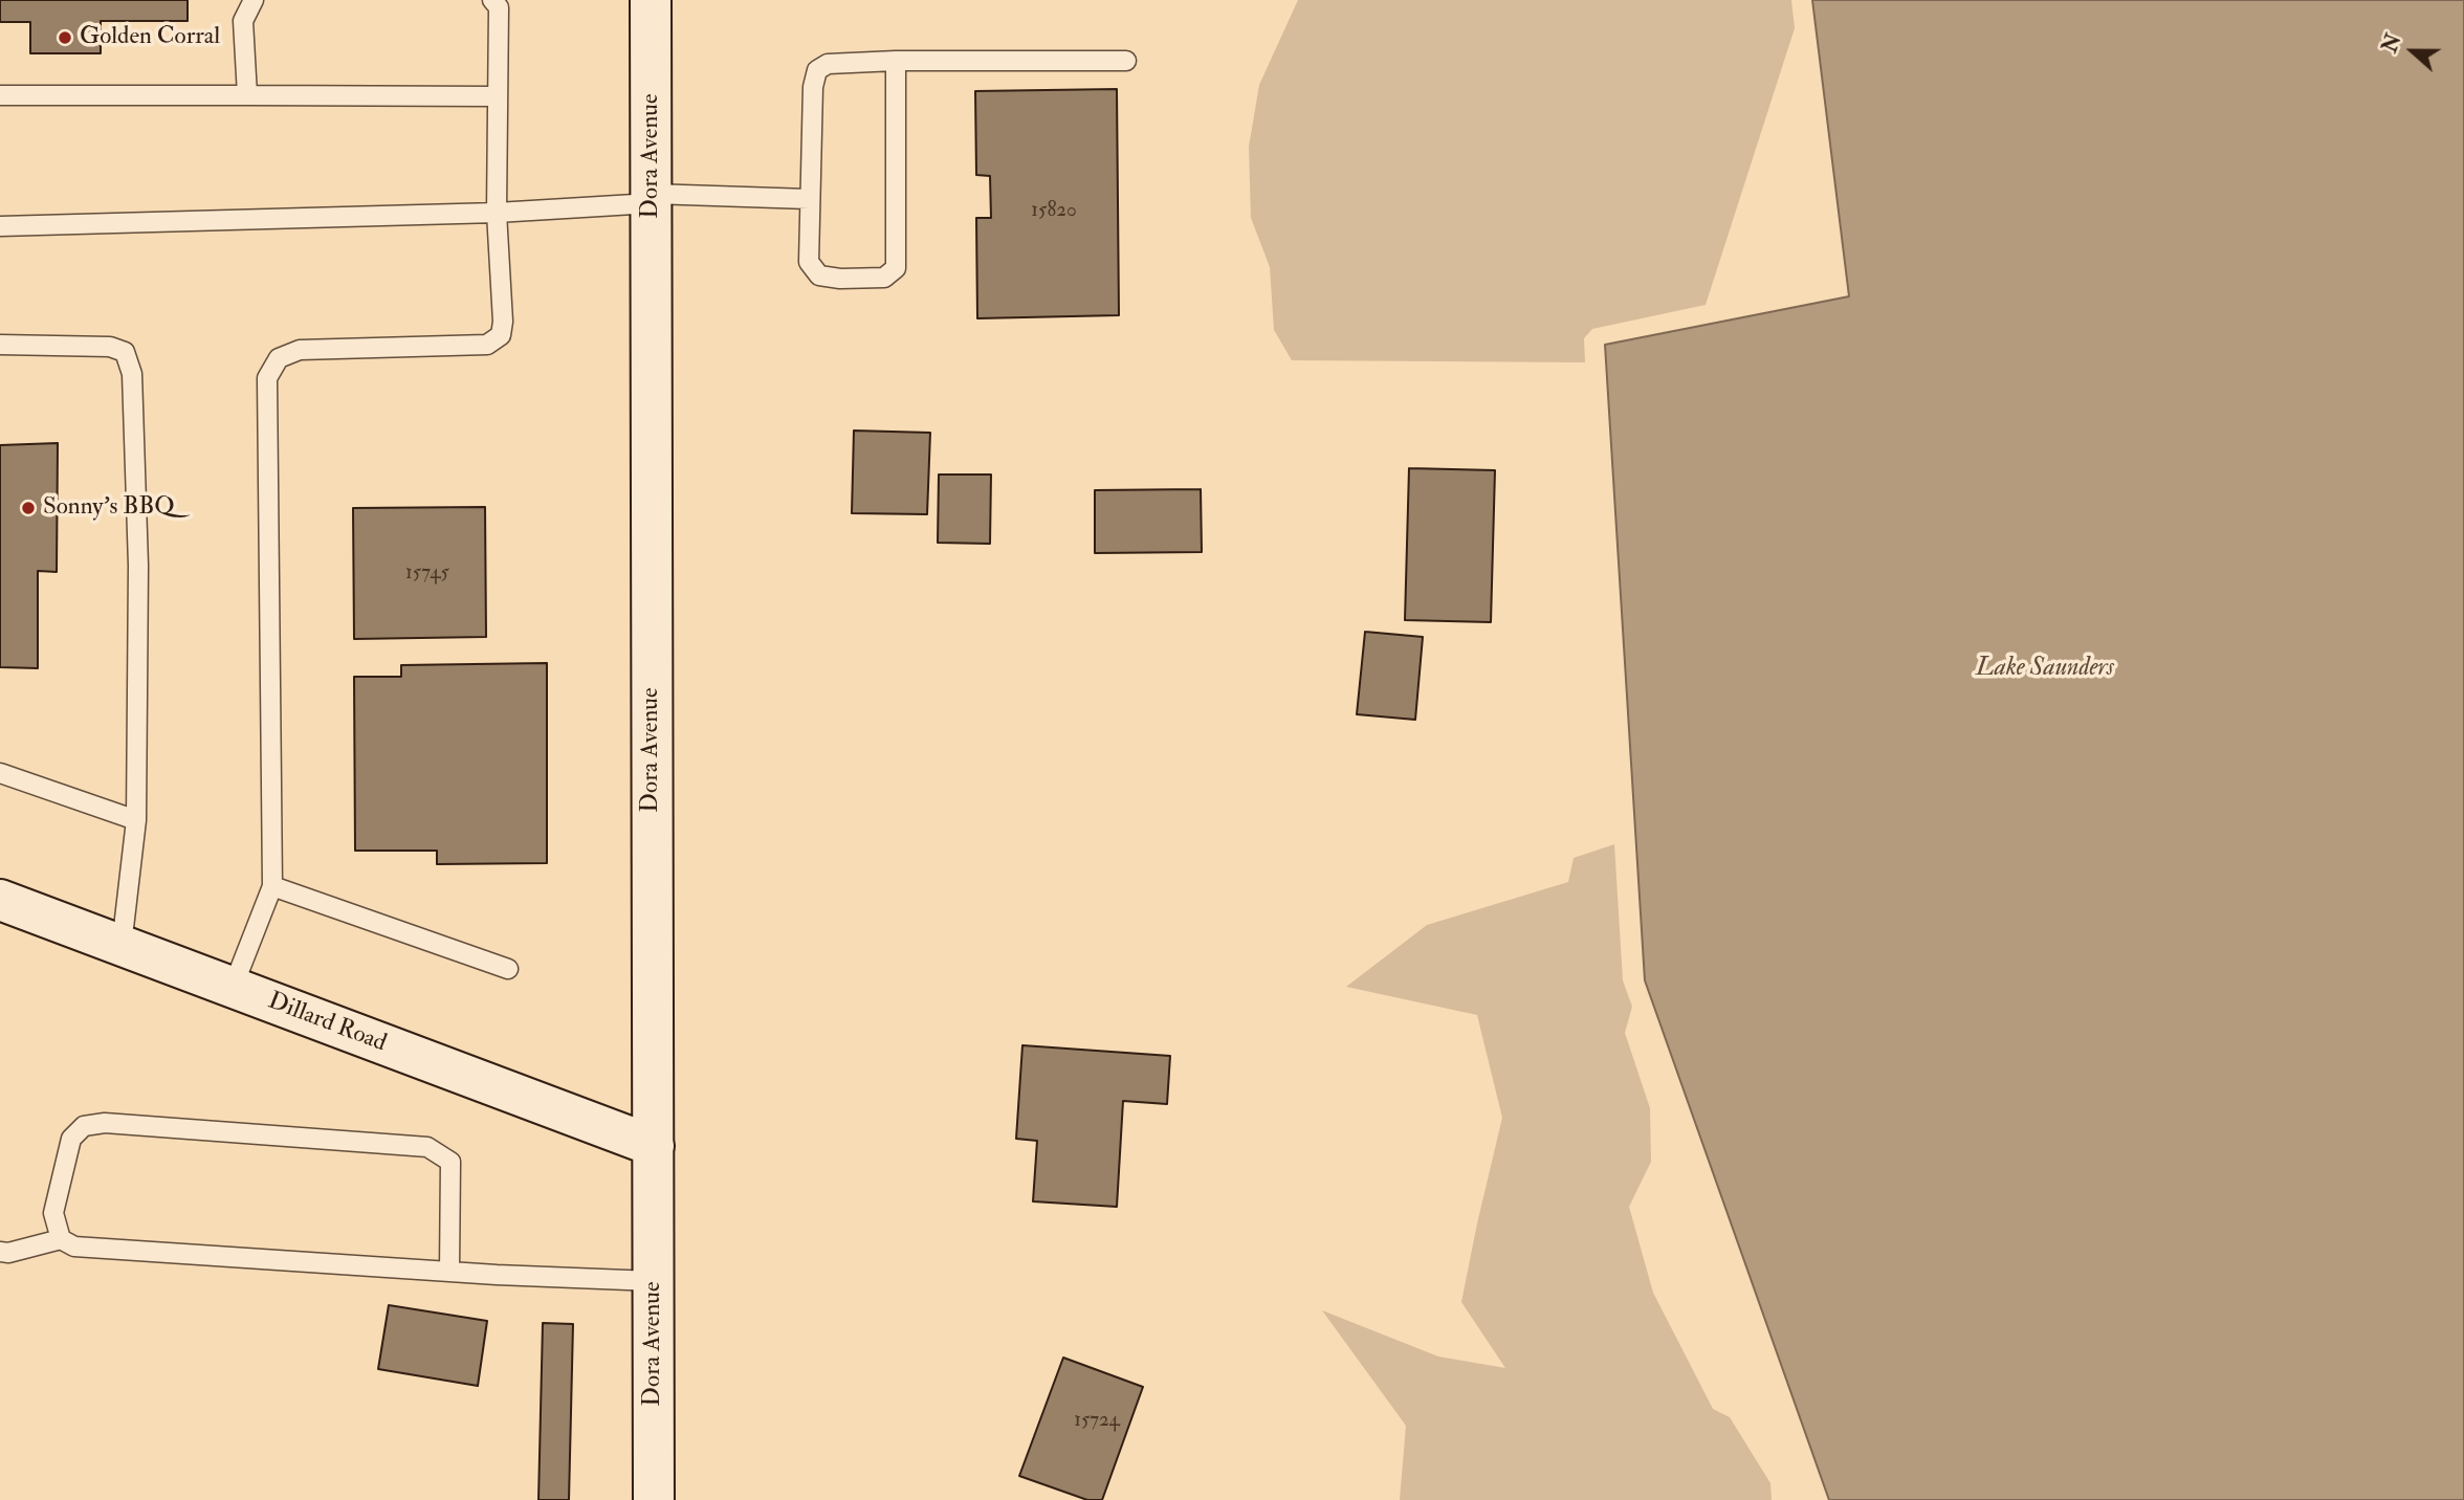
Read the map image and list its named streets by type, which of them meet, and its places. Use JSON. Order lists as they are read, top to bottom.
{
  "streets": {
    "street": ["Dora Avenue", "Dillard Road"]
  },
  "crossings": [
    ["Dora Avenue", "Dillard Road"]
  ],
  "water": ["Lake Saunders"],
  "places": ["Golden Corral", "Sonny's BBQ"],
  "house_numbers": ["15820", "15745", "15724"],
  "north": "left"
}
